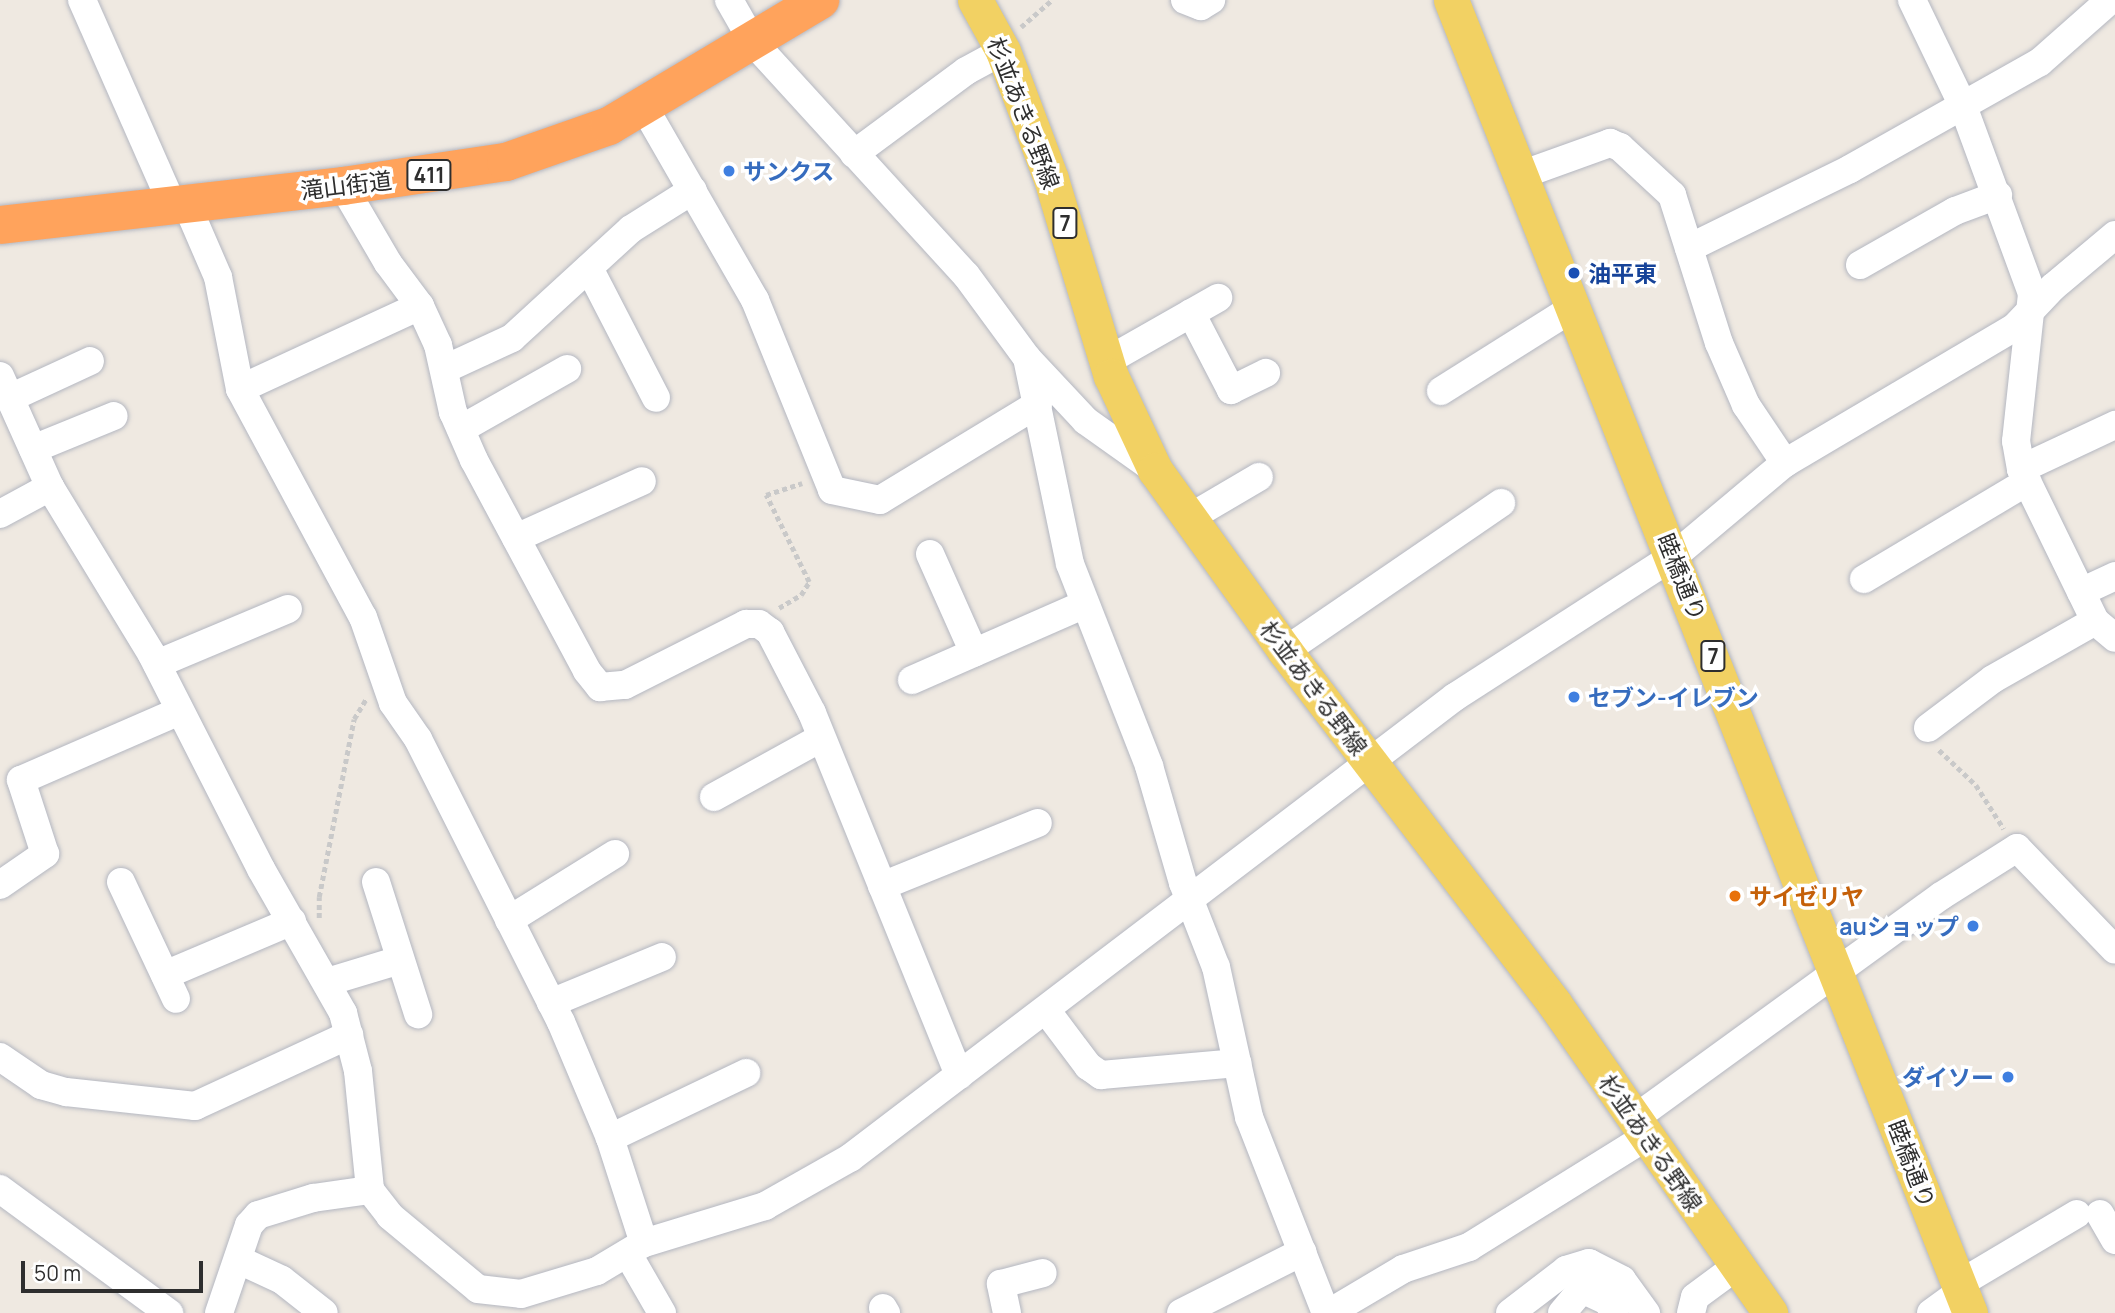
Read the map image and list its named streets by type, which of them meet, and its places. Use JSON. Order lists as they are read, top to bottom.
{
  "streets": {
    "highway": ["411", "滝山街道"],
    "main road": ["杉並あきる野線", "7", "睦橋通り"]
  },
  "places": [
    "サンクス",
    "油平東",
    "セブン-イレブン",
    "サイゼリヤ",
    "auショップ",
    "ダイソー"
  ],
  "scale_bar": "50 m"
}
